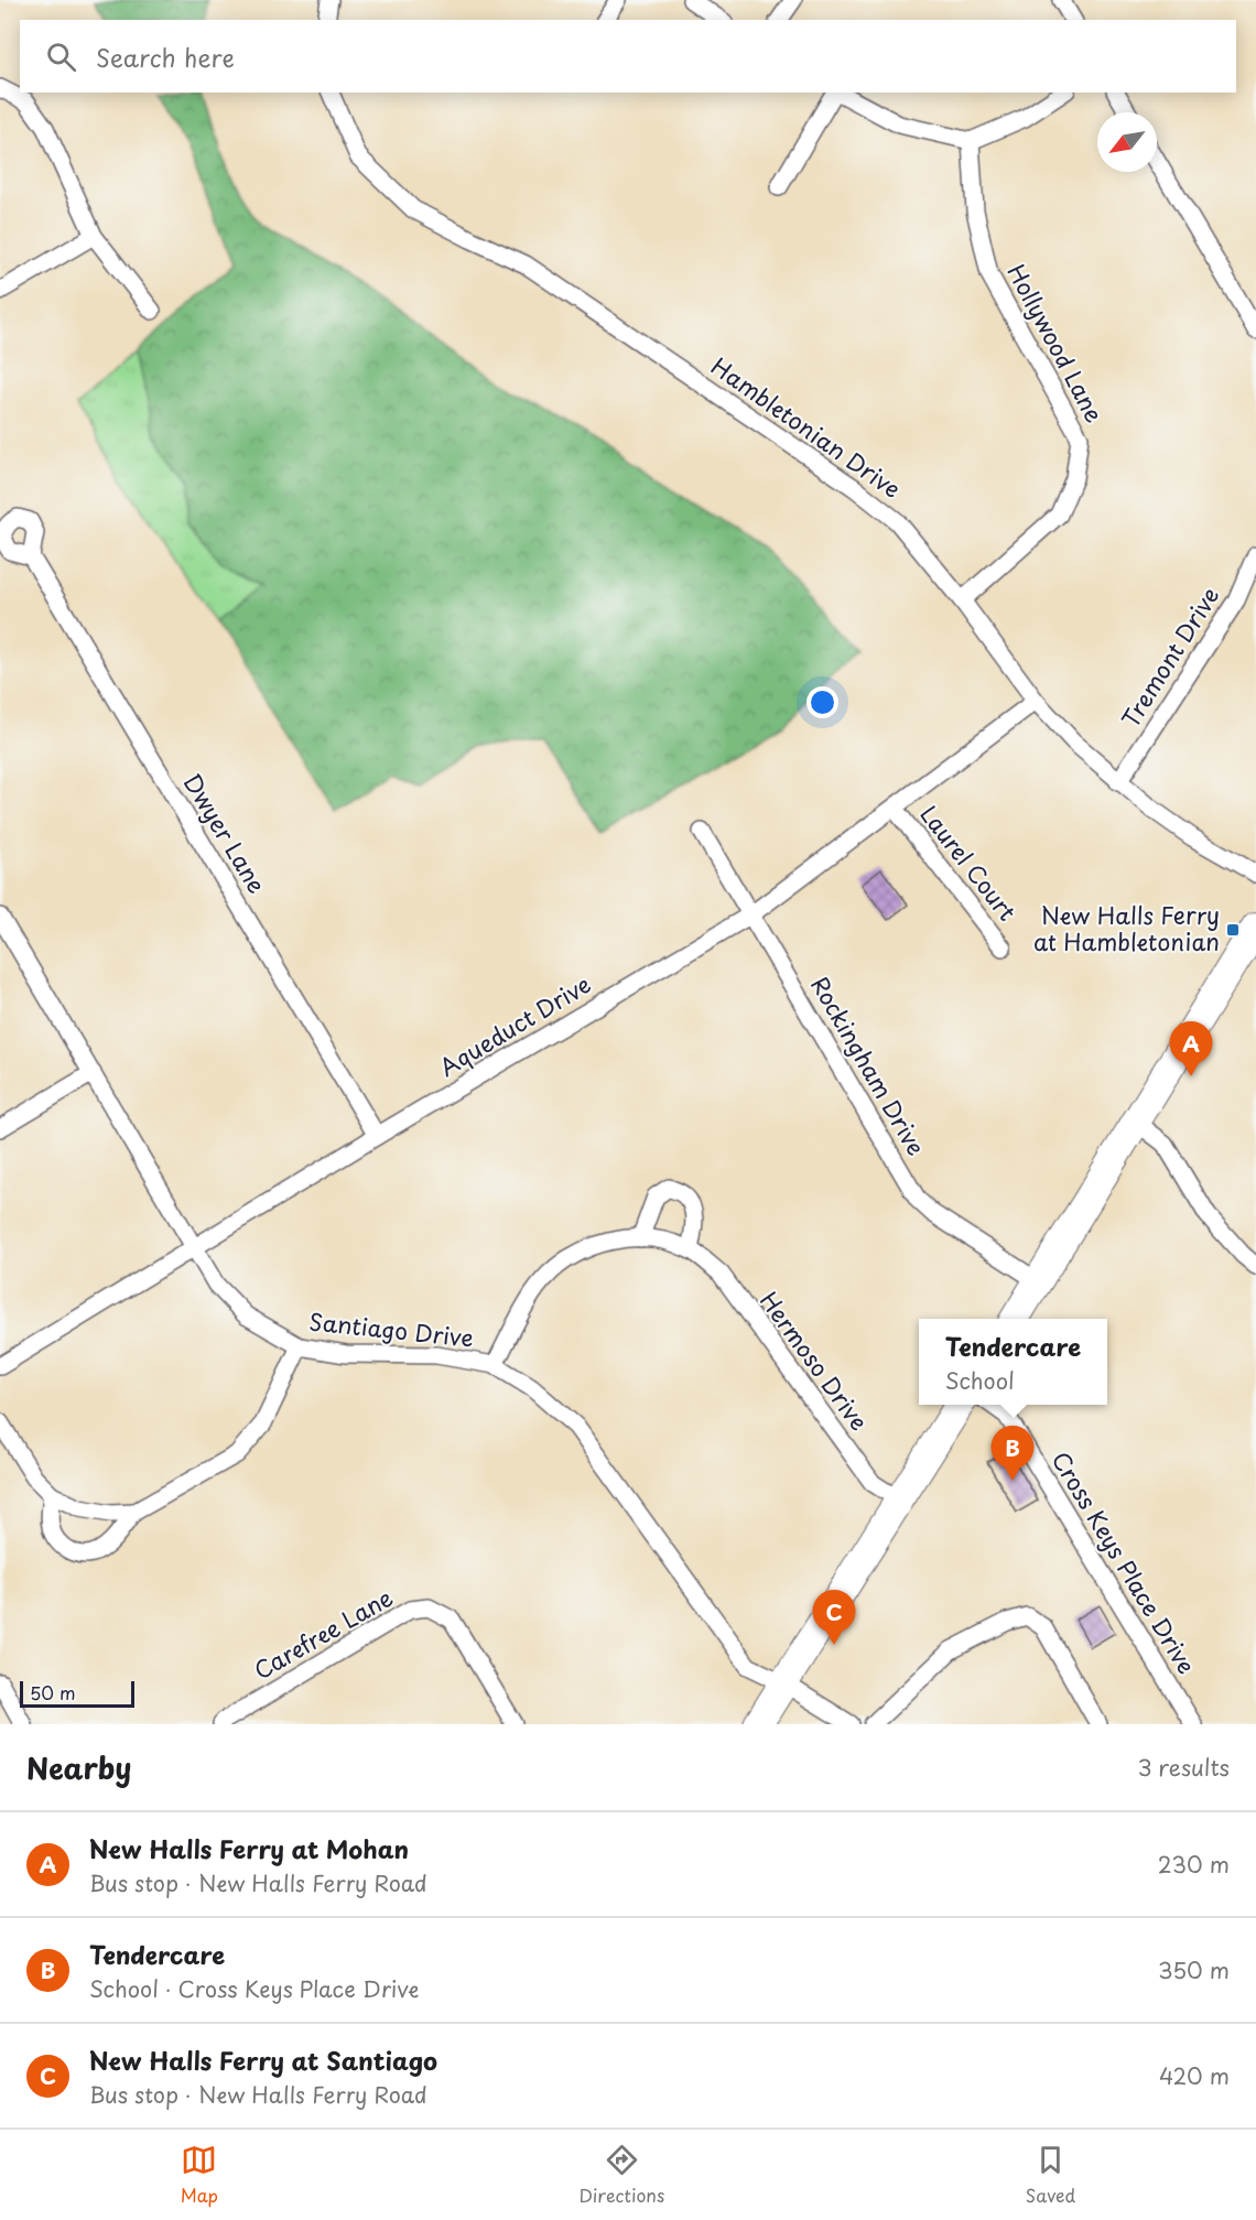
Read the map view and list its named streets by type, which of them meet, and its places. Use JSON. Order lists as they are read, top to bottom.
{
  "streets": {
    "street": [
      "Hollywood Lane",
      "Hambletonian Drive",
      "Tremont Drive",
      "Dwyer Lane",
      "Laurel Court",
      "Aqueduct Drive",
      "Rockingham Drive",
      "Santiago Drive",
      "Hermoso Drive",
      "Cross Keys Place Drive",
      "Carefree Lane"
    ]
  },
  "crossings": [
    ["Hollywood Lane", "Hambletonian Drive"],
    ["Hambletonian Drive", "Tremont Drive"],
    ["Hambletonian Drive", "Aqueduct Drive"],
    ["Dwyer Lane", "Aqueduct Drive"],
    ["Laurel Court", "Aqueduct Drive"],
    ["Aqueduct Drive", "Rockingham Drive"],
    ["Aqueduct Drive", "Santiago Drive"],
    ["Santiago Drive", "Hermoso Drive"]
  ],
  "places": {
    "transit": ["New Halls Ferry at Hambletonian"]
  },
  "scale_bar": "50 m",
  "north": "bottom left",
  "page": {
    "search": "Search here",
    "pins": ["A", "B", "C"],
    "popup": ["Tendercare", "School"],
    "scale": "50 m",
    "heading": ["Nearby", "3 results"],
    "list": [
      {
        "mark": "A",
        "name": "New Halls Ferry at Mohan",
        "note": "Bus stop · New Halls Ferry Road",
        "value": "230 m"
      },
      {
        "mark": "B",
        "name": "Tendercare",
        "note": "School · Cross Keys Place Drive",
        "value": "350 m"
      },
      {
        "mark": "C",
        "name": "New Halls Ferry at Santiago",
        "note": "Bus stop · New Halls Ferry Road",
        "value": "420 m"
      }
    ],
    "nav": ["Map", "Directions", "Saved"]
  }
}
